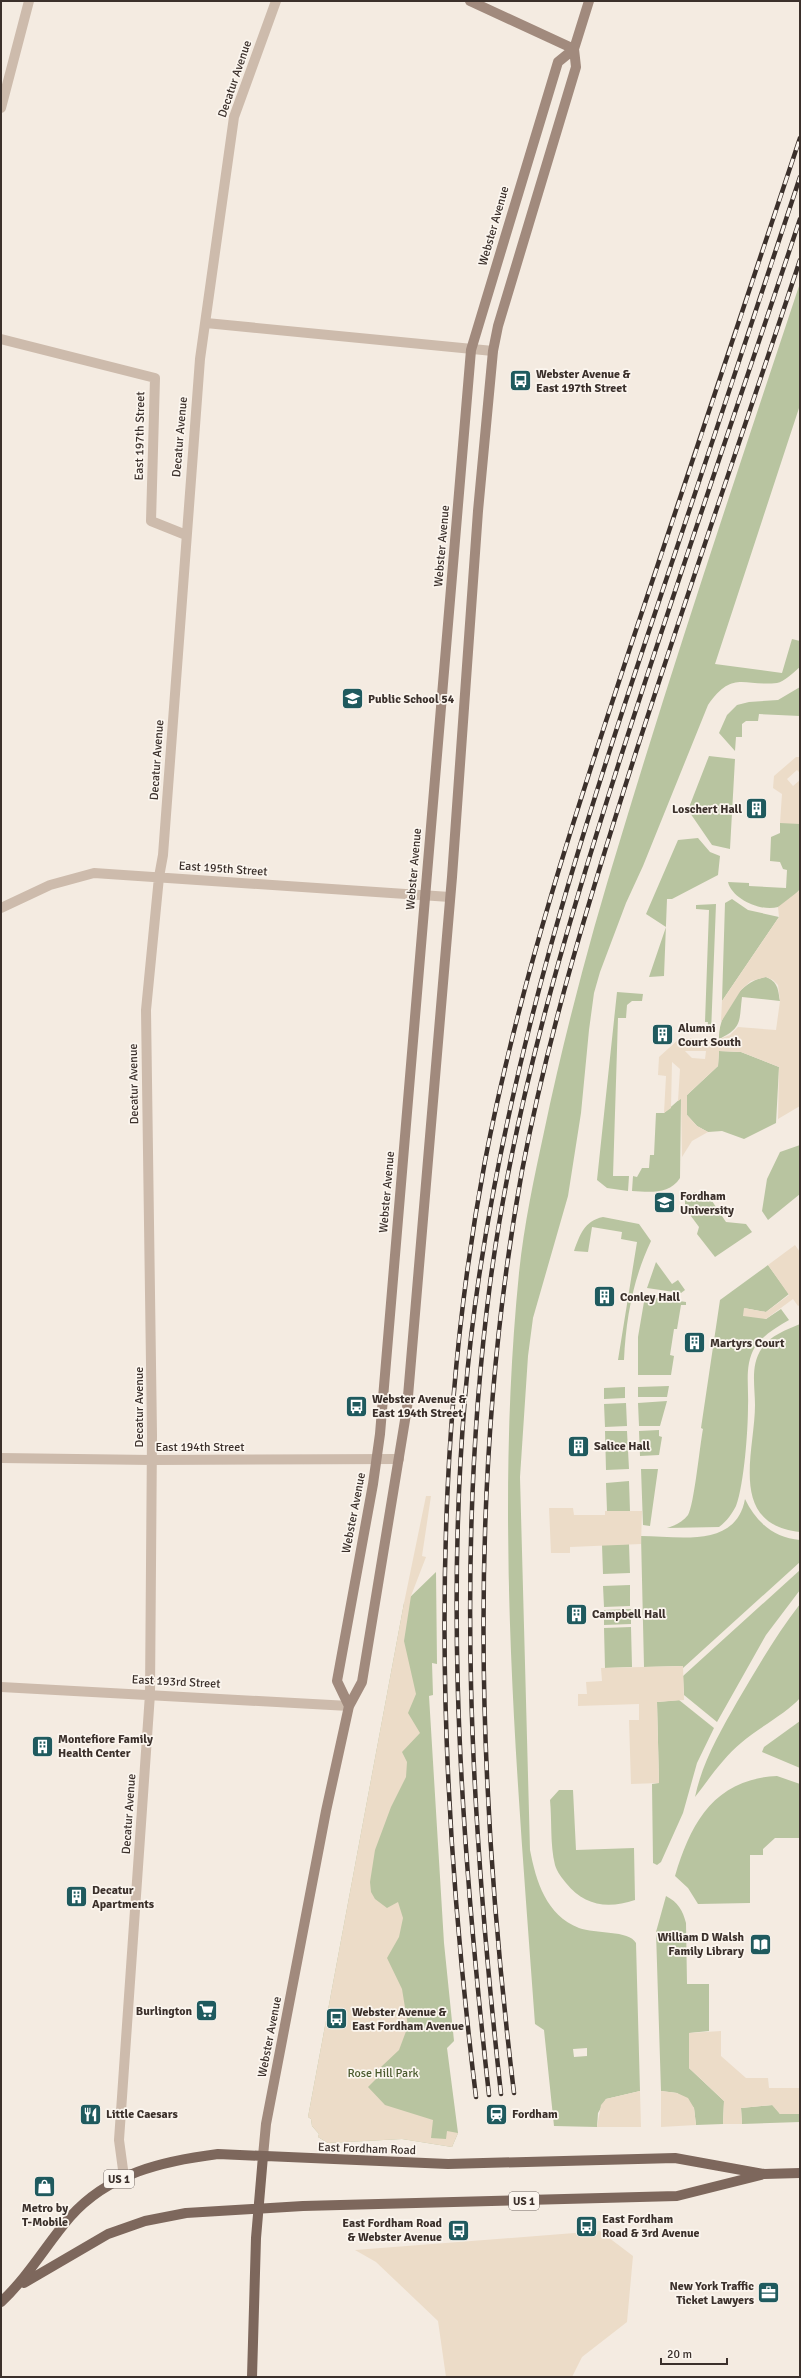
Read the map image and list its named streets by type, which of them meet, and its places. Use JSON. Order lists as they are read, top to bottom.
{
  "streets": {
    "main road": ["Webster Avenue", "East Fordham Road", "US 1"],
    "street": [
      "Decatur Avenue",
      "East 197th Street",
      "East 195th Street",
      "East 194th Street",
      "East 193rd Street"
    ]
  },
  "crossings": [
    ["Decatur Avenue", "East 197th Street"],
    ["Decatur Avenue", "East 195th Street"],
    ["Decatur Avenue", "East 194th Street"],
    ["Decatur Avenue", "East 193rd Street"],
    ["Decatur Avenue", "East Fordham Road"],
    ["Webster Avenue", "East 195th Street"],
    ["Webster Avenue", "East 194th Street"],
    ["Webster Avenue", "East 193rd Street"],
    ["Webster Avenue", "East Fordham Road"]
  ],
  "parks": ["Rose Hill Park"],
  "places": {
    "bus stop": [
      "Webster Avenue & East 197th Street",
      "Webster Avenue & East 194th Street",
      "Webster Avenue & East Fordham Avenue",
      "East Fordham Road & 3rd Avenue",
      "East Fordham Road & Webster Avenue"
    ],
    "school or university": ["Public School 54", "Fordham University"],
    "building": [
      "Loschert Hall",
      "Alumni Court South",
      "Conley Hall",
      "Martyrs Court",
      "Salice Hall",
      "Campbell Hall",
      "Montefiore Family Health Center",
      "Decatur Apartments"
    ],
    "library": ["William D Walsh Family Library"],
    "supermarket": ["Burlington"],
    "restaurant": ["Little Caesars"],
    "station": ["Fordham"],
    "shop": ["Metro by T-Mobile"],
    "office": ["New York Traffic Ticket Lawyers"]
  },
  "scale_bar": "20 m"
}
